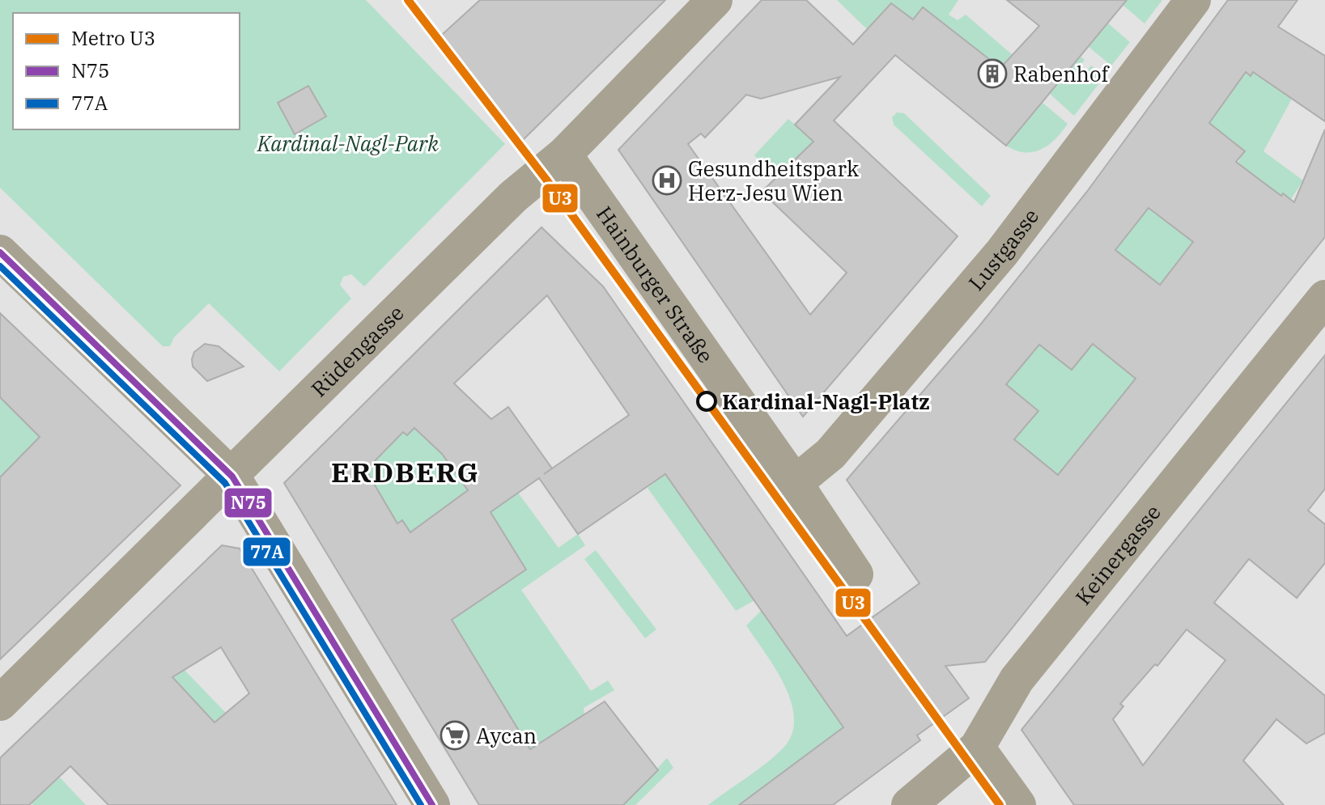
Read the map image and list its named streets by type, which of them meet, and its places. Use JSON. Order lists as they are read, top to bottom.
{
  "streets": {
    "street": [
      "Lustgasse",
      "Hainburger Straße",
      "Rüdengasse",
      "Keinergasse"
    ]
  },
  "crossings": [
    ["Lustgasse", "Hainburger Straße"],
    ["Hainburger Straße", "Rüdengasse"]
  ],
  "districts": ["ERDBERG"],
  "parks": ["Kardinal-Nagl-Park"],
  "places": {
    "building": ["Rabenhof"],
    "hospital": ["Gesundheitspark Herz-Jesu Wien"],
    "other": ["Kardinal-Nagl-Platz"],
    "supermarket": ["Aycan"]
  },
  "lines": ["metro line U3", "transit line N75", "transit line 77A"],
  "legend": ["Metro U3", "N75", "77A"]
}
